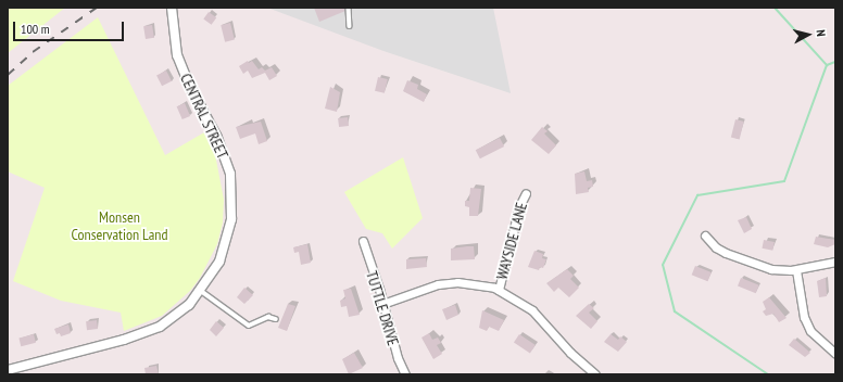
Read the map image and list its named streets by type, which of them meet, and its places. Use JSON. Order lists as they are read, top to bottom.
{
  "streets": {
    "street": ["CENTRAL STREET", "WAYSIDE LANE", "TUTTLE DRIVE"]
  },
  "parks": ["Monsen Conservation Land"],
  "scale_bar": "100 m",
  "north": "right"
}
